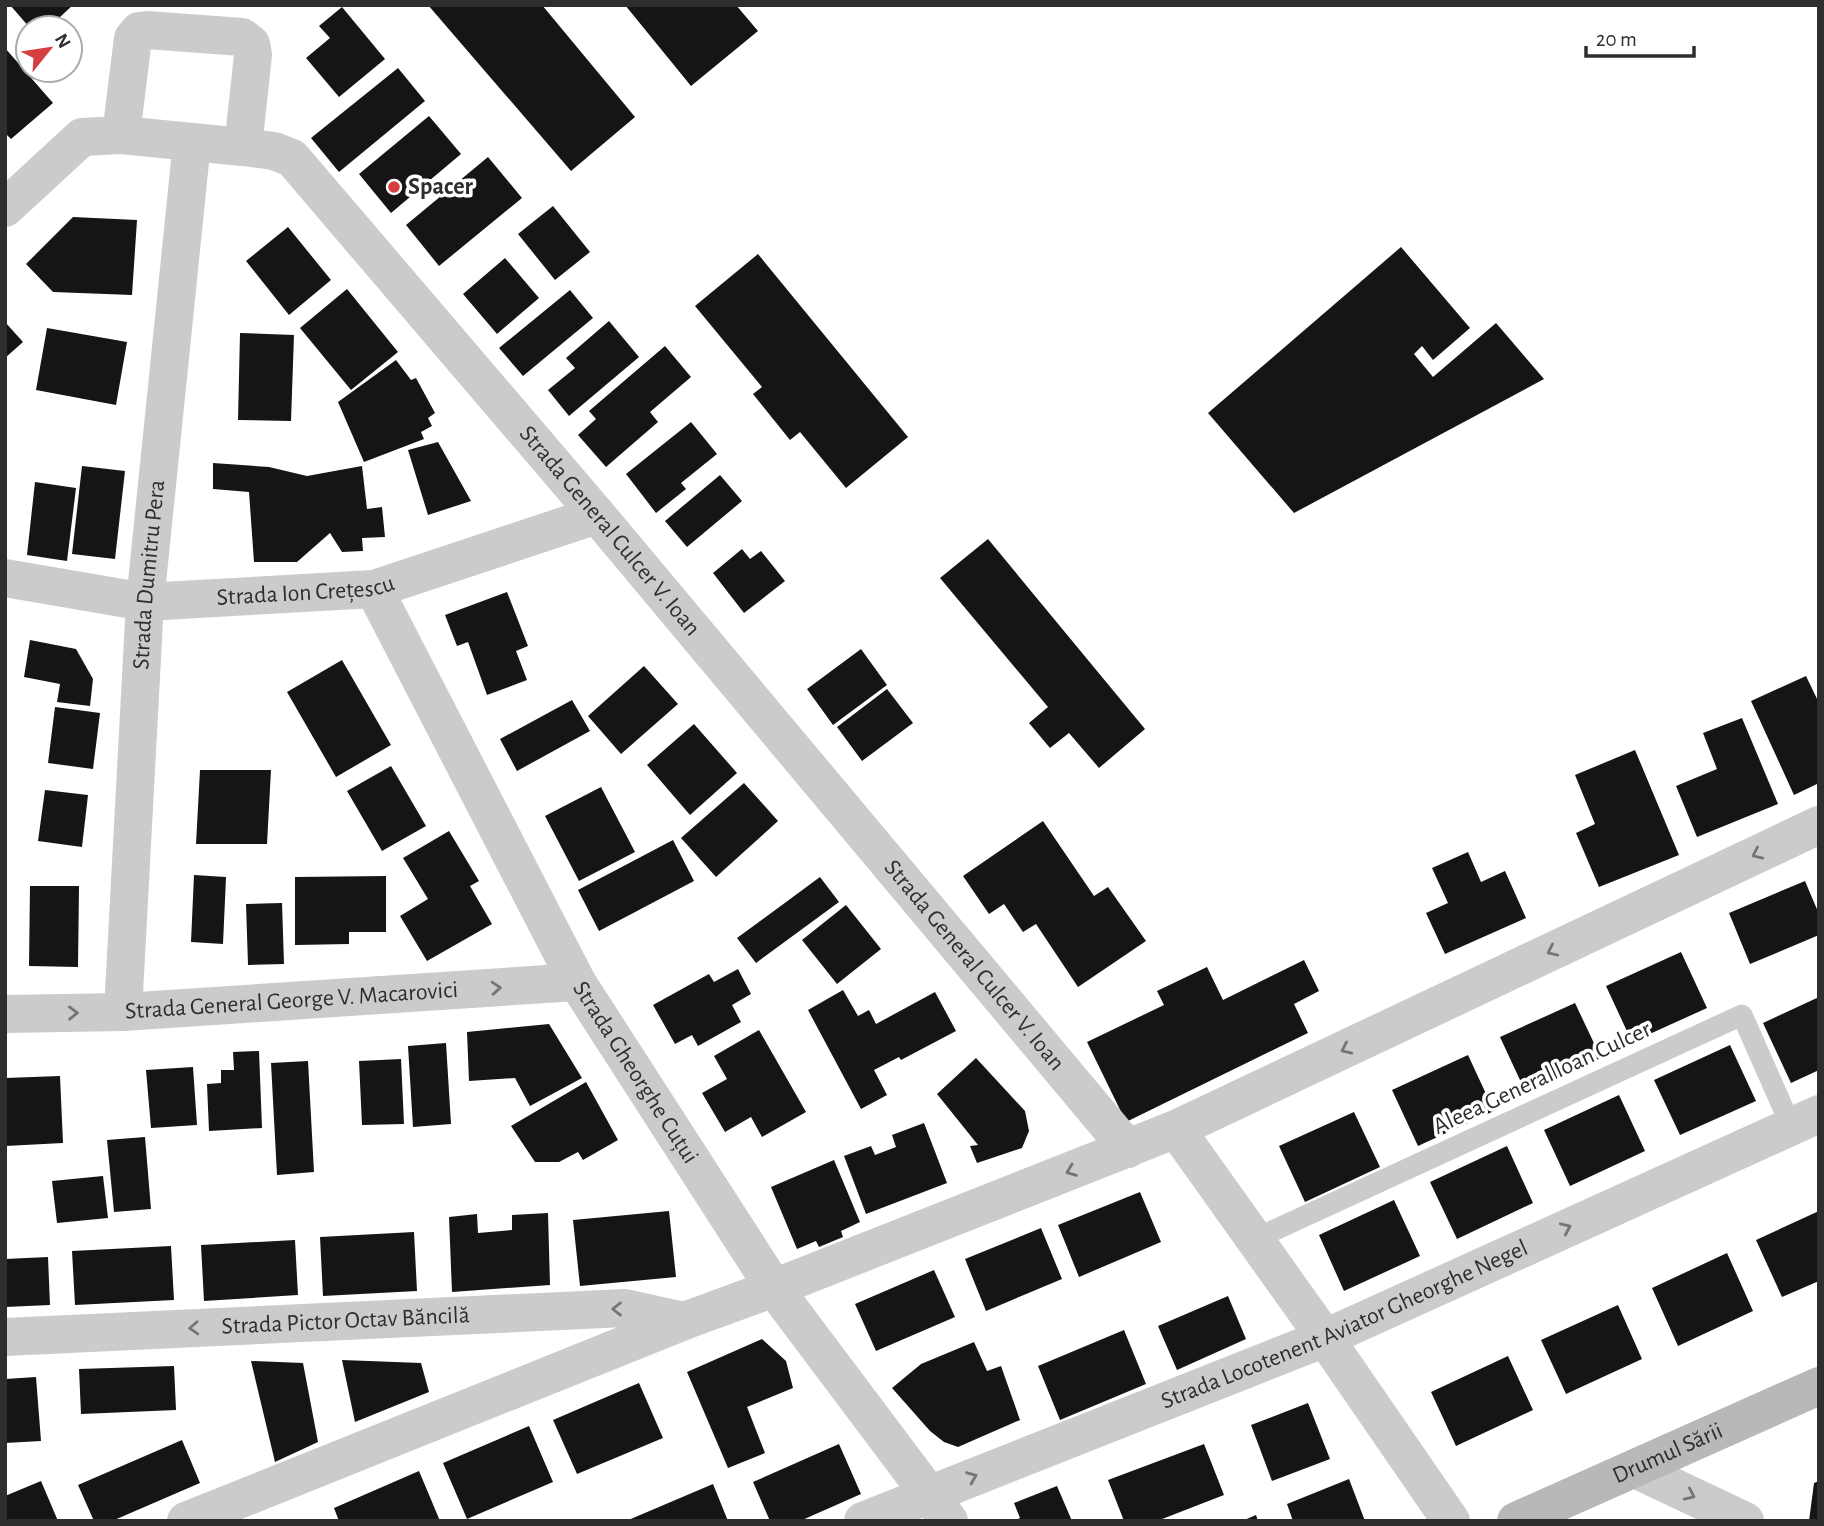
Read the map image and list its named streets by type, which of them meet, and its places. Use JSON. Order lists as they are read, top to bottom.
{
  "streets": {
    "main road": ["Drumul Sării"],
    "street": [
      "Strada General Culcer V. Ioan",
      "Strada Dumitru Pera",
      "Strada Ion Crețescu",
      "Strada General George V. Macarovici",
      "Strada Gheorghe Cuțui",
      "Strada Pictor Octav Băncilă",
      "Strada Locotenent Aviator Gheorghe Negel"
    ],
    "lane": ["Aleea General Ioan Culcer"]
  },
  "crossings": [
    ["Strada General Culcer V. Ioan", "Strada Dumitru Pera"],
    ["Strada General Culcer V. Ioan", "Strada Ion Crețescu"],
    ["Strada Dumitru Pera", "Strada Ion Crețescu"],
    ["Strada Dumitru Pera", "Strada General George V. Macarovici"],
    ["Strada Ion Crețescu", "Strada Gheorghe Cuțui"],
    ["Strada General George V. Macarovici", "Strada Gheorghe Cuțui"],
    ["Strada Gheorghe Cuțui", "Strada Locotenent Aviator Gheorghe Negel"],
    ["Aleea General Ioan Culcer", "Strada Locotenent Aviator Gheorghe Negel"]
  ],
  "one_way": ["Strada General George V. Macarovici"],
  "places": ["Spacer"],
  "scale_bar": "20 m",
  "north": "top right"
}
